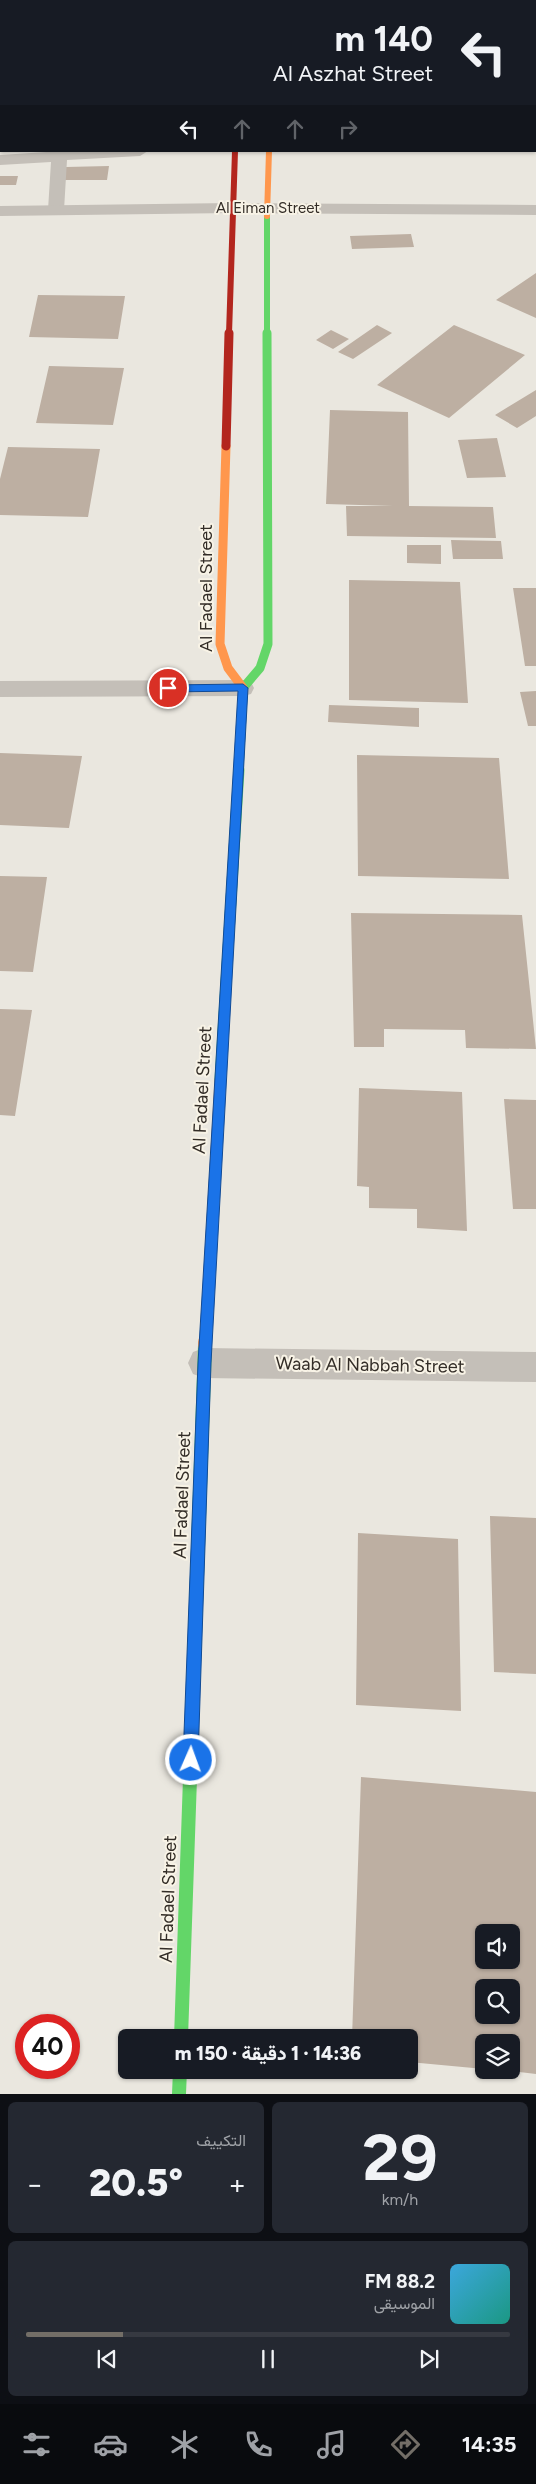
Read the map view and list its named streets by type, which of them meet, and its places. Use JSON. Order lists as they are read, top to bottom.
{
  "streets": {
    "street": ["Al Eiman Street", "Al Fadael Street", "Waab Al Nabbah Street"]
  },
  "crossings": [
    ["Al Eiman Street", "Al Fadael Street"],
    ["Al Fadael Street", "Waab Al Nabbah Street"]
  ],
  "page": {
    "turn": ["140 m", "Al Aszhat Street"],
    "limit": "40",
    "trip": "14:36 · 1 دقيقة · 150 m",
    "tile": [
      ["29", "km/h"],
      "التكييف"
    ],
    "heat": ["−", "20.5°", "+"],
    "song": ["88.2 FM", "الموسيقى"],
    "tabs": "14:35"
  }
}
